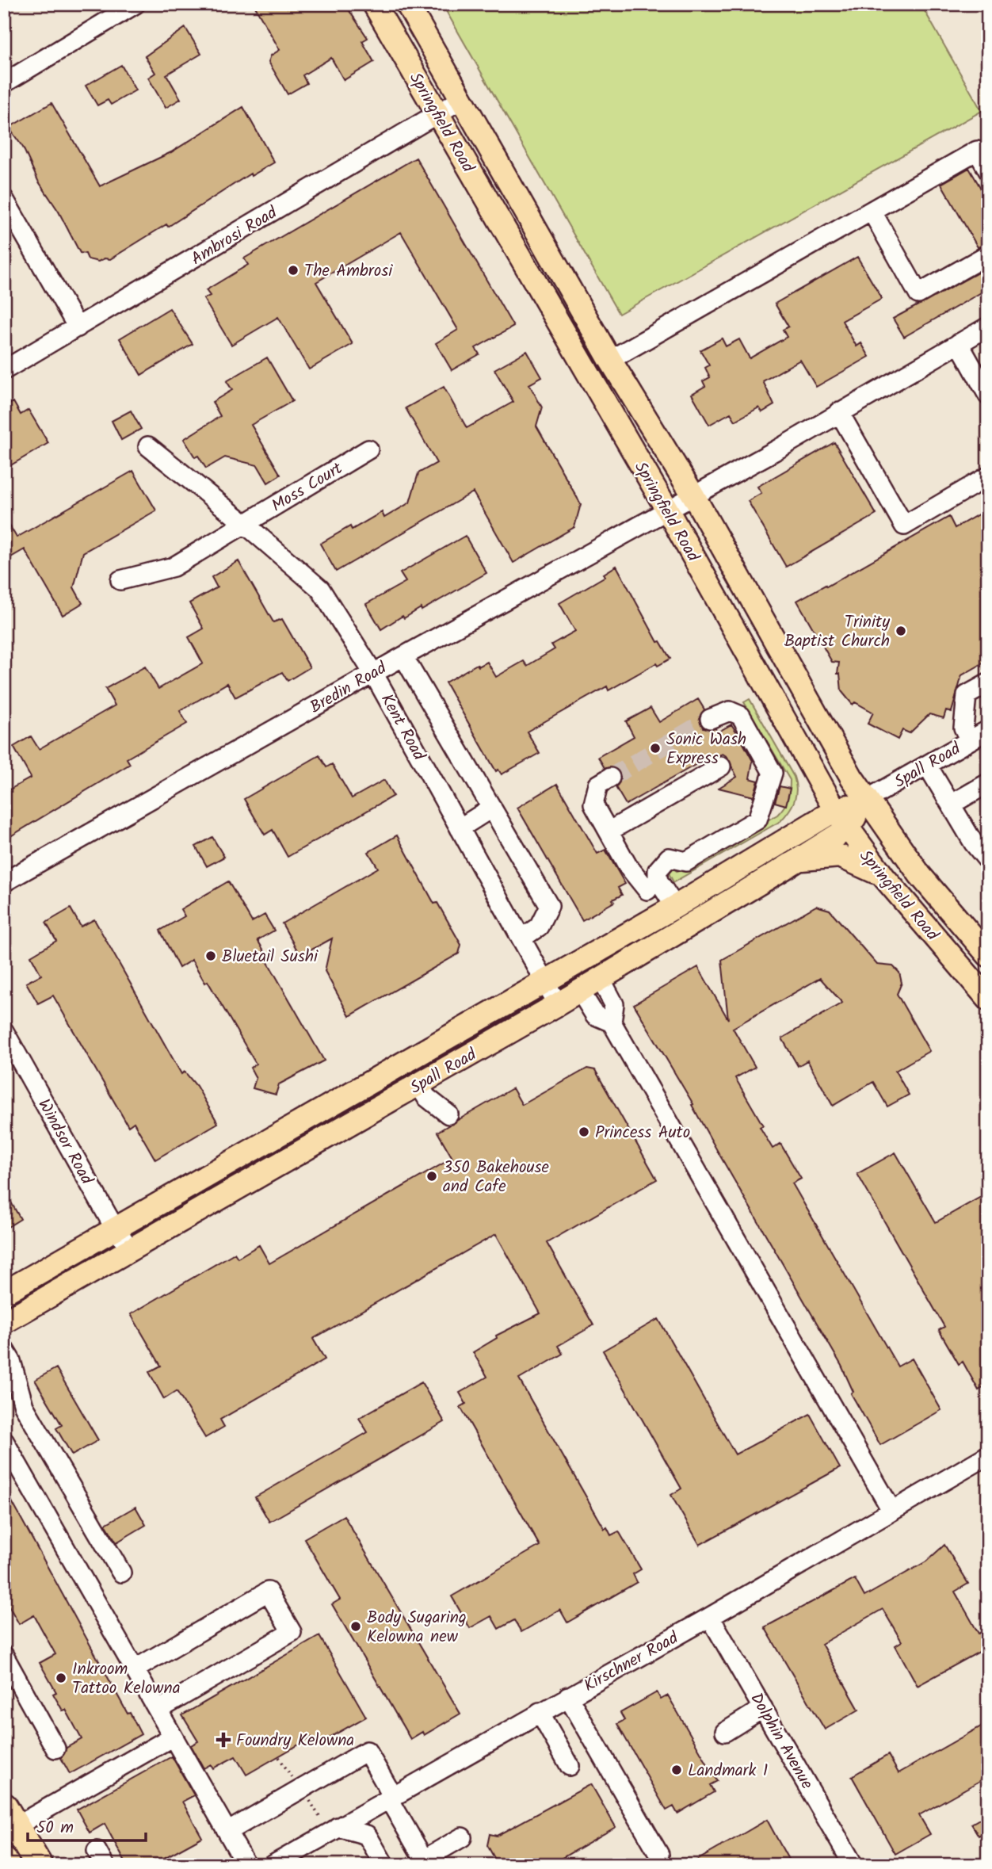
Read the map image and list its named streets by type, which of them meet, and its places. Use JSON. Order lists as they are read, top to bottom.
{
  "streets": {
    "main road": ["Springfield Road", "Spall Road"],
    "street": [
      "Ambrosi Road",
      "Moss Court",
      "Bredin Road",
      "Kent Road",
      "Windsor Road",
      "Kirschner Road",
      "Dolphin Avenue"
    ]
  },
  "crossings": [
    ["Springfield Road", "Ambrosi Road"],
    ["Springfield Road", "Bredin Road"],
    ["Springfield Road", "Spall Road"],
    ["Moss Court", "Kent Road"],
    ["Bredin Road", "Kent Road"],
    ["Kent Road", "Spall Road"],
    ["Spall Road", "Windsor Road"],
    ["Kirschner Road", "Dolphin Avenue"]
  ],
  "places": {
    "other": [
      "The Ambrosi",
      "Trinity Baptist Church",
      "Sonic Wash Express",
      "Bluetail Sushi",
      "Princess Auto",
      "350 Bakehouse and Cafe",
      "Body Sugaring Kelowna new",
      "Inkroom Tattoo Kelowna",
      "Landmark 1"
    ],
    "health": ["Foundry Kelowna"]
  },
  "scale_bar": "50 m"
}
